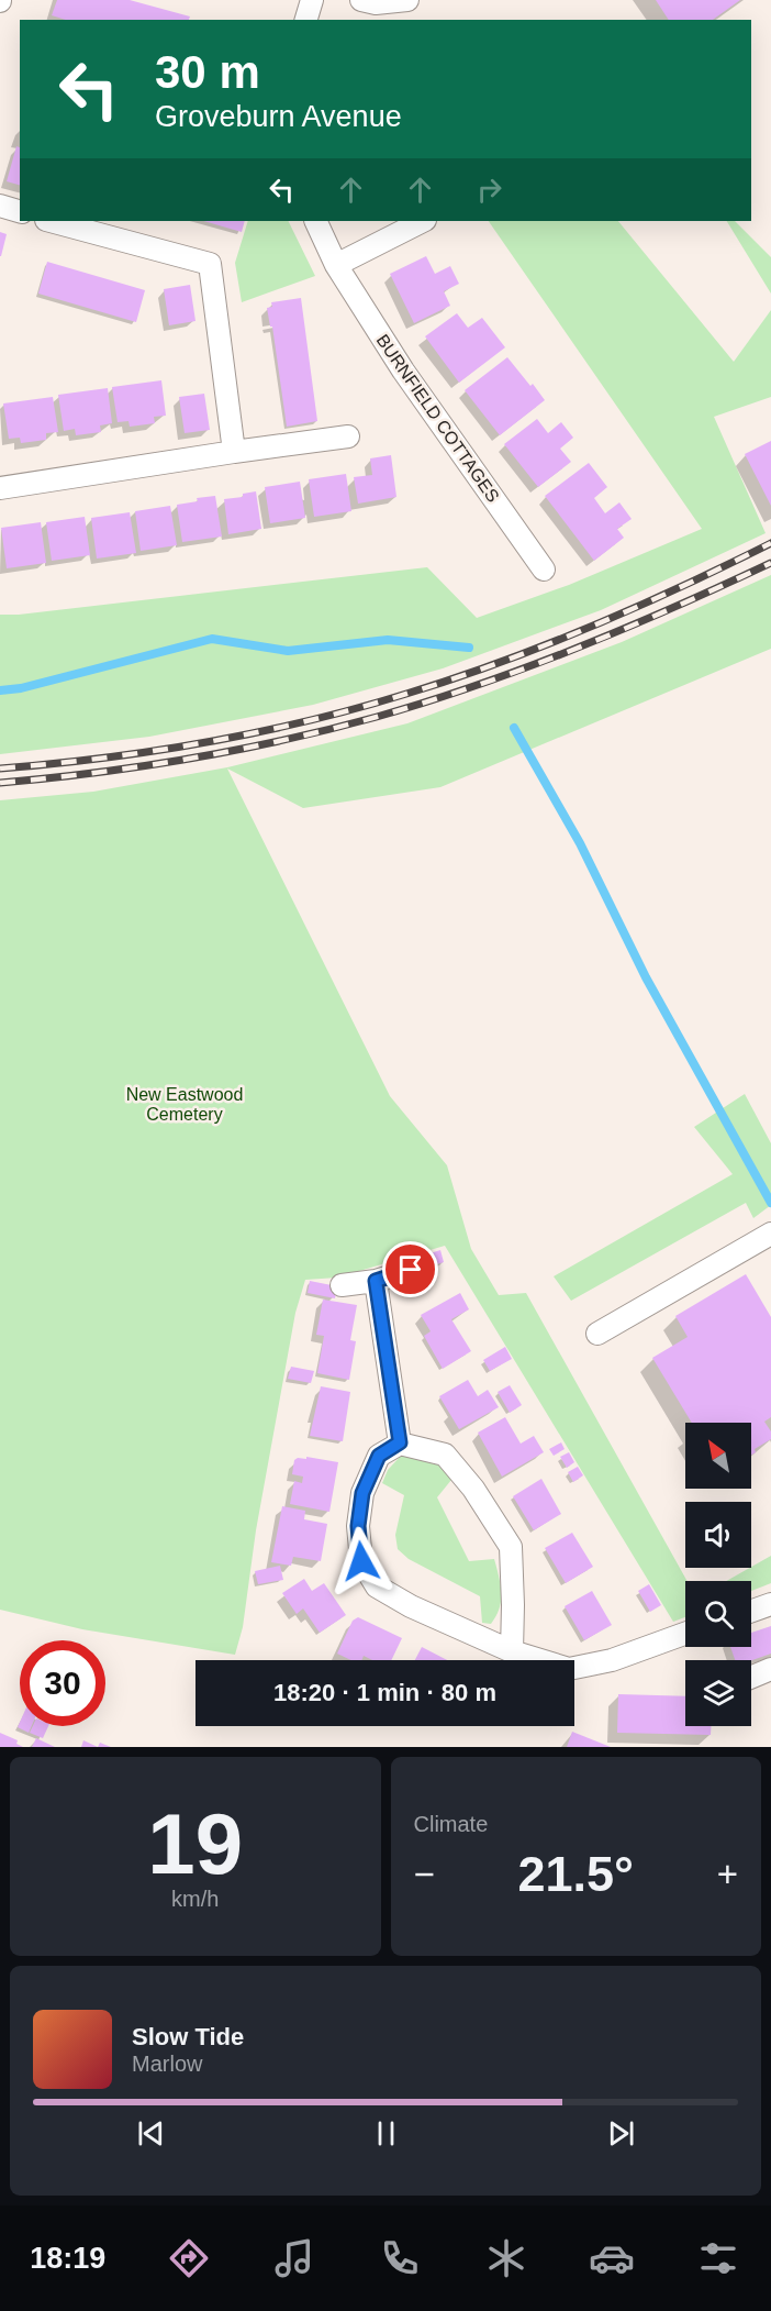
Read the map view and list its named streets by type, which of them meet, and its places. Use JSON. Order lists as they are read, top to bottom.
{
  "streets": {
    "street": ["BURNFIELD COTTAGES"]
  },
  "parks": ["New Eastwood Cemetery"],
  "north": "top left",
  "page": {
    "turn": ["30 m", "Groveburn Avenue"],
    "limit": "30",
    "trip": "18:20 · 1 min · 80 m",
    "tile": [
      ["19", "km/h"],
      "Climate"
    ],
    "heat": ["−", "21.5°", "+"],
    "song": ["Slow Tide", "Marlow"],
    "tabs": "18:19"
  }
}
